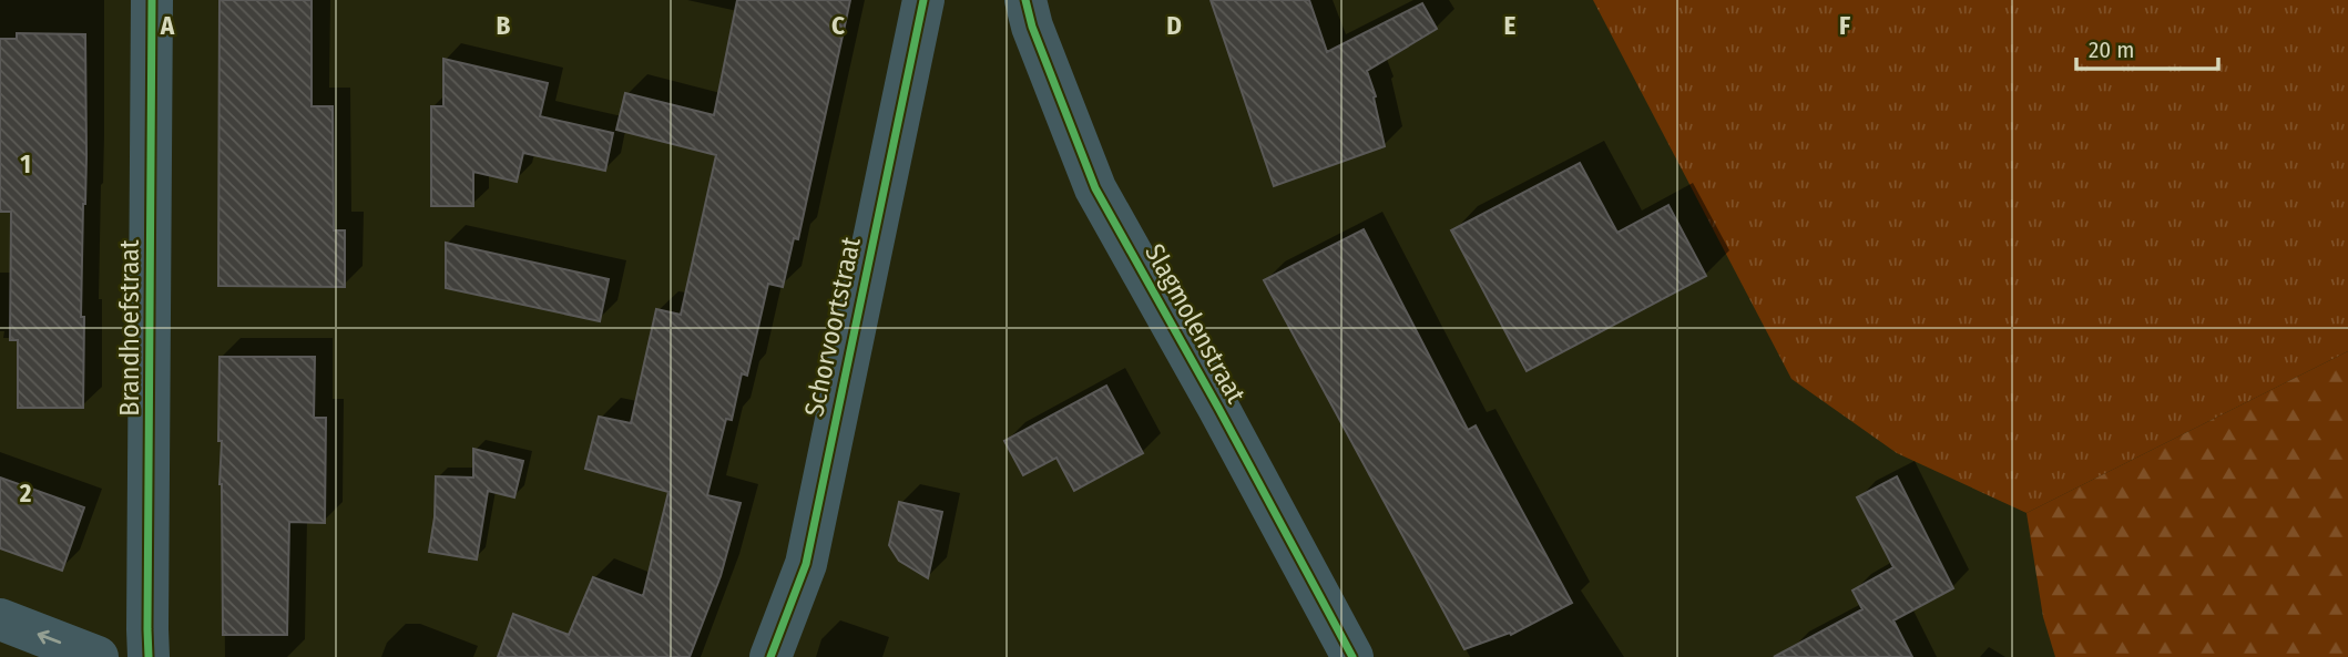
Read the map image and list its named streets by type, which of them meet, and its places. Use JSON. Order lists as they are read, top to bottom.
{
  "streets": {
    "street": ["Slagmolenstraat", "Schorvoortstraat", "Brandhoefstraat"]
  },
  "scale_bar": "20 m",
  "grid": {
    "columns": [
      "A",
      "B",
      "C",
      "D",
      "E",
      "F"
    ],
    "rows": ["1", "2"]
  }
}
